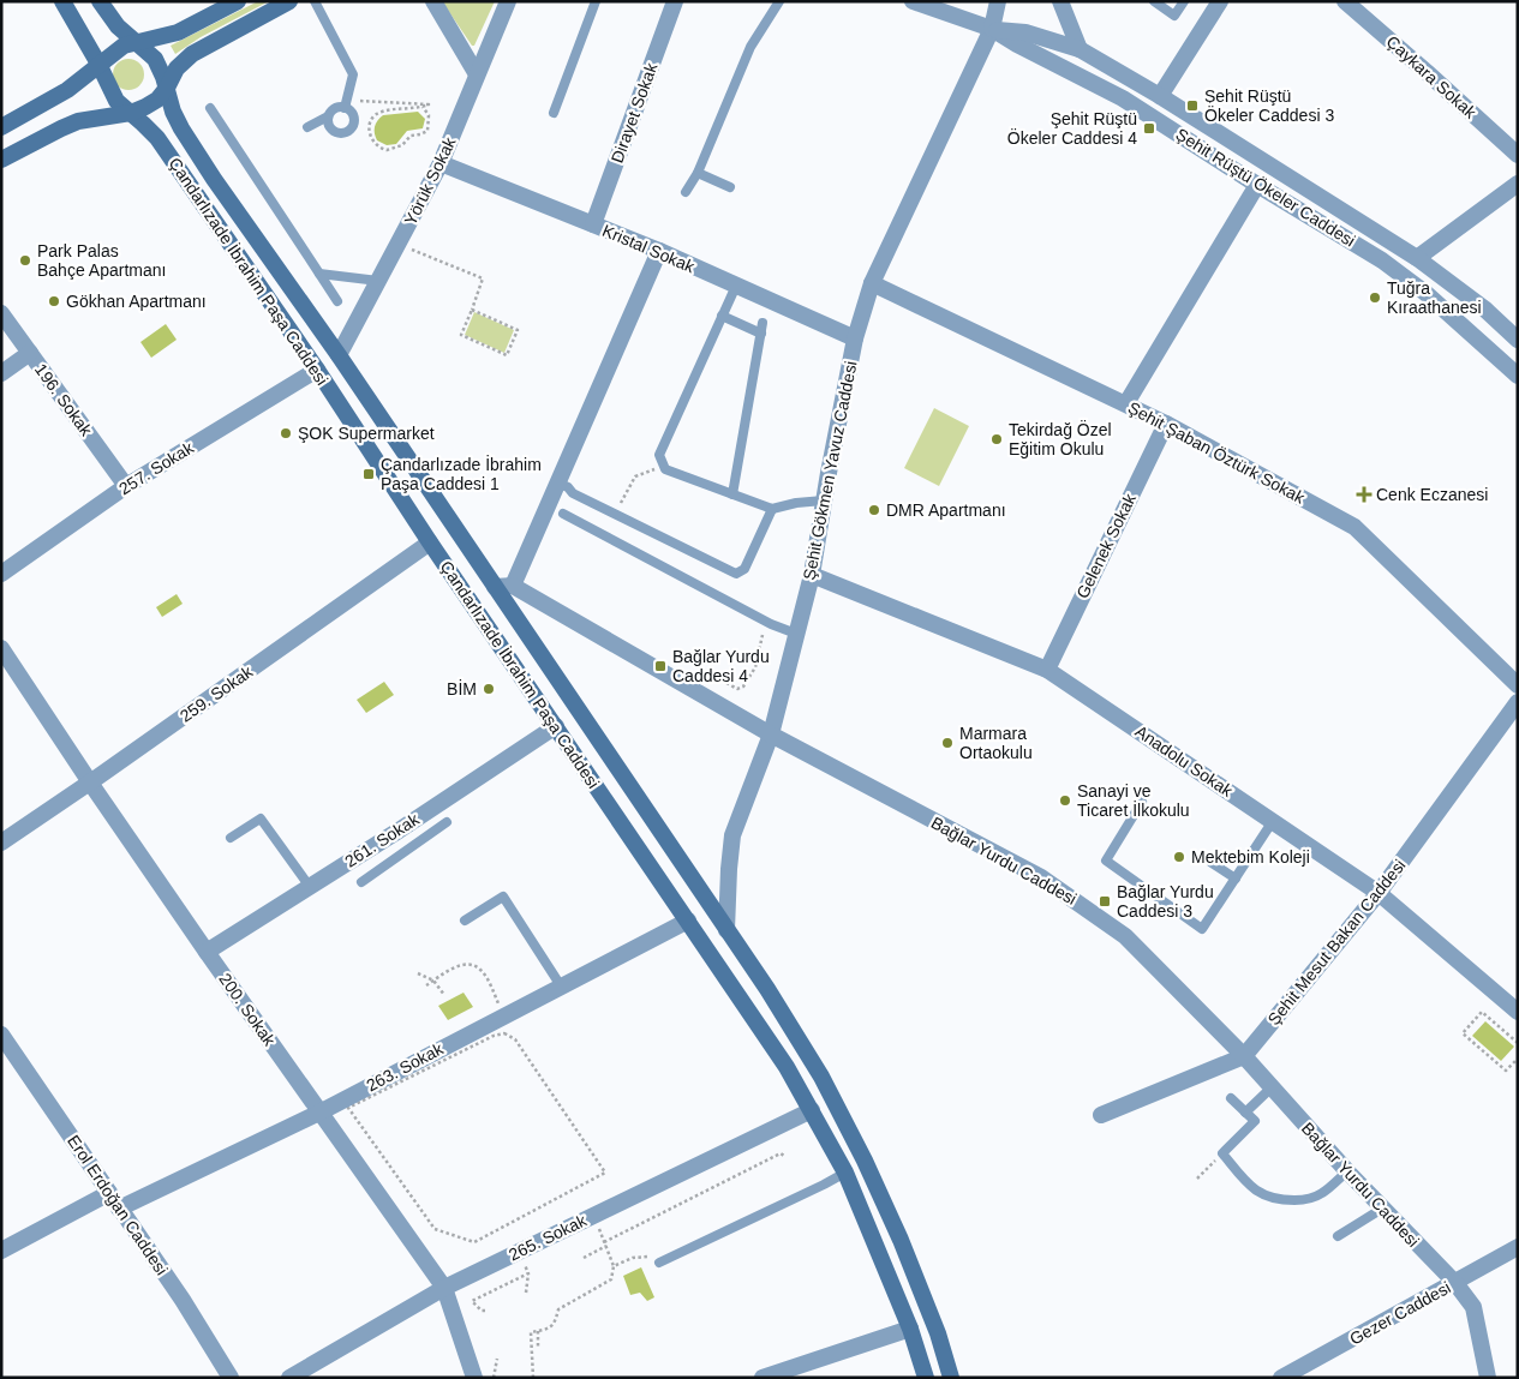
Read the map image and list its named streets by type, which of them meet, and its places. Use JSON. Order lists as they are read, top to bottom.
{
  "streets": {
    "main road": ["Çandarlızade İbrahim Paşa Caddesi"],
    "street": [
      "Çaykara Sokak",
      "Dirayet Sokak",
      "Yörük Sokak",
      "Şehit Rüştü Ökeler Caddesi",
      "Kristal Sokak",
      "196. Sokak",
      "Şehit Şaban Öztürk Sokak",
      "257. Sokak",
      "Şehit Gökmen Yavuz Caddesi",
      "Gelenek Sokak",
      "259. Sokak",
      "Anadolu Sokak",
      "261. Sokak",
      "Bağlar Yurdu Caddesi",
      "Şehit Mesut Bakan Caddesi",
      "200. Sokak",
      "263. Sokak",
      "Erol Erdoğan Caddesi",
      "265. Sokak",
      "Gezer Caddesi"
    ]
  },
  "crossings": [
    ["Dirayet Sokak", "Kristal Sokak"],
    ["Yörük Sokak", "Kristal Sokak"],
    ["Yörük Sokak", "Çandarlızade İbrahim Paşa Caddesi"],
    ["Şehit Rüştü Ökeler Caddesi", "Şehit Gökmen Yavuz Caddesi"],
    ["Kristal Sokak", "Şehit Gökmen Yavuz Caddesi"],
    ["Çandarlızade İbrahim Paşa Caddesi", "257. Sokak"],
    ["Çandarlızade İbrahim Paşa Caddesi", "Şehit Gökmen Yavuz Caddesi"],
    ["Çandarlızade İbrahim Paşa Caddesi", "259. Sokak"],
    ["Çandarlızade İbrahim Paşa Caddesi", "261. Sokak"],
    ["Çandarlızade İbrahim Paşa Caddesi", "263. Sokak"],
    ["Çandarlızade İbrahim Paşa Caddesi", "265. Sokak"],
    ["196. Sokak", "257. Sokak"],
    ["Şehit Şaban Öztürk Sokak", "Şehit Gökmen Yavuz Caddesi"],
    ["Şehit Şaban Öztürk Sokak", "Gelenek Sokak"],
    ["Şehit Gökmen Yavuz Caddesi", "Anadolu Sokak"],
    ["Şehit Gökmen Yavuz Caddesi", "Bağlar Yurdu Caddesi"],
    ["Gelenek Sokak", "Anadolu Sokak"],
    ["259. Sokak", "200. Sokak"],
    ["Anadolu Sokak", "Şehit Mesut Bakan Caddesi"],
    ["261. Sokak", "200. Sokak"],
    ["Bağlar Yurdu Caddesi", "Şehit Mesut Bakan Caddesi"],
    ["Bağlar Yurdu Caddesi", "Gezer Caddesi"],
    ["200. Sokak", "263. Sokak"],
    ["200. Sokak", "265. Sokak"],
    ["263. Sokak", "Erol Erdoğan Caddesi"]
  ],
  "places": {
    "transit": [
      "Şehit Rüştü Ökeler Caddesi 3",
      "Şehit Rüştü Ökeler Caddesi 4",
      "Çandarlızade İbrahim Paşa Caddesi 1",
      "Bağlar Yurdu Caddesi 4",
      "Bağlar Yurdu Caddesi 3"
    ],
    "other": [
      "Park Palas Bahçe Apartmanı",
      "Tuğra Kıraathanesi",
      "Gökhan Apartmanı",
      "ŞOK Supermarket",
      "Tekirdağ Özel Eğitim Okulu",
      "DMR Apartmanı",
      "BİM",
      "Marmara Ortaokulu",
      "Sanayi ve Ticaret İlkokulu",
      "Mektebim Koleji"
    ],
    "health": ["Cenk Eczanesi"]
  }
}
